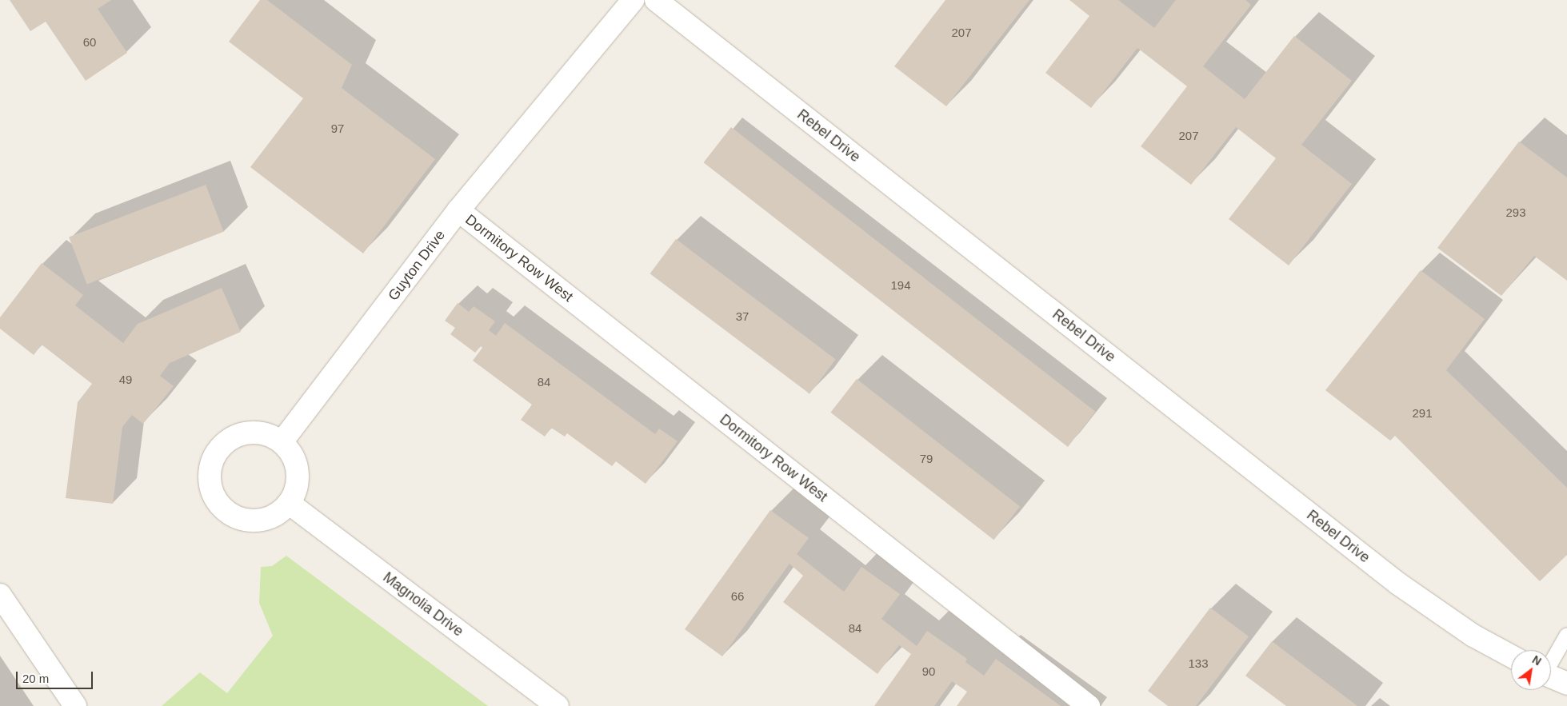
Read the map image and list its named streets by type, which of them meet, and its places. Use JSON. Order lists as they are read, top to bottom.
{
  "streets": {
    "street": [
      "Rebel Drive",
      "Dormitory Row West",
      "Guyton Drive",
      "Magnolia Drive"
    ]
  },
  "crossings": [
    ["Dormitory Row West", "Guyton Drive"],
    ["Guyton Drive", "Magnolia Drive"]
  ],
  "house_numbers": [
    "207",
    "60",
    "97",
    "207",
    "293",
    "194",
    "37",
    "49",
    "84",
    "291",
    "79",
    "66",
    "84",
    "133",
    "90"
  ],
  "scale_bar": "20 m",
  "north": "top right"
}
